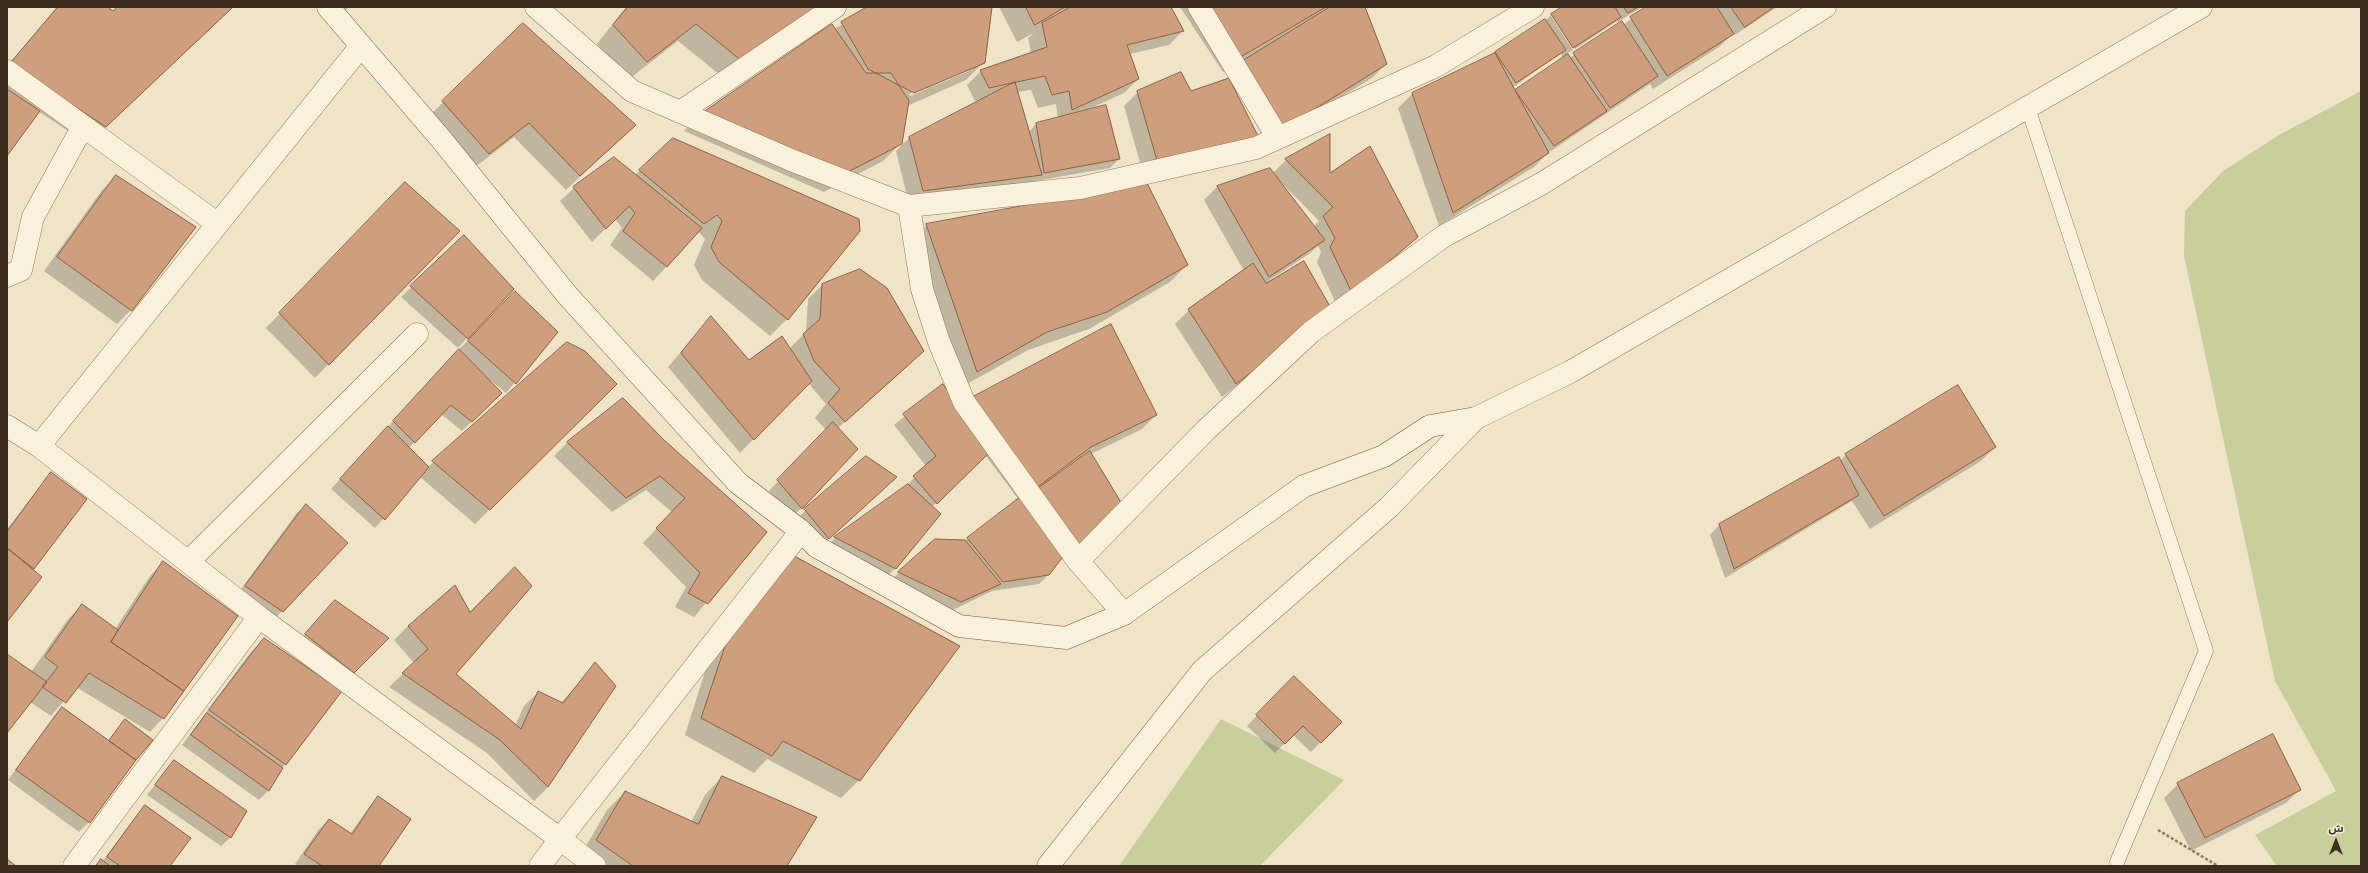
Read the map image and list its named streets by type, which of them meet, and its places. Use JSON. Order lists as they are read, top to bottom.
{
  "north": "top"
}
